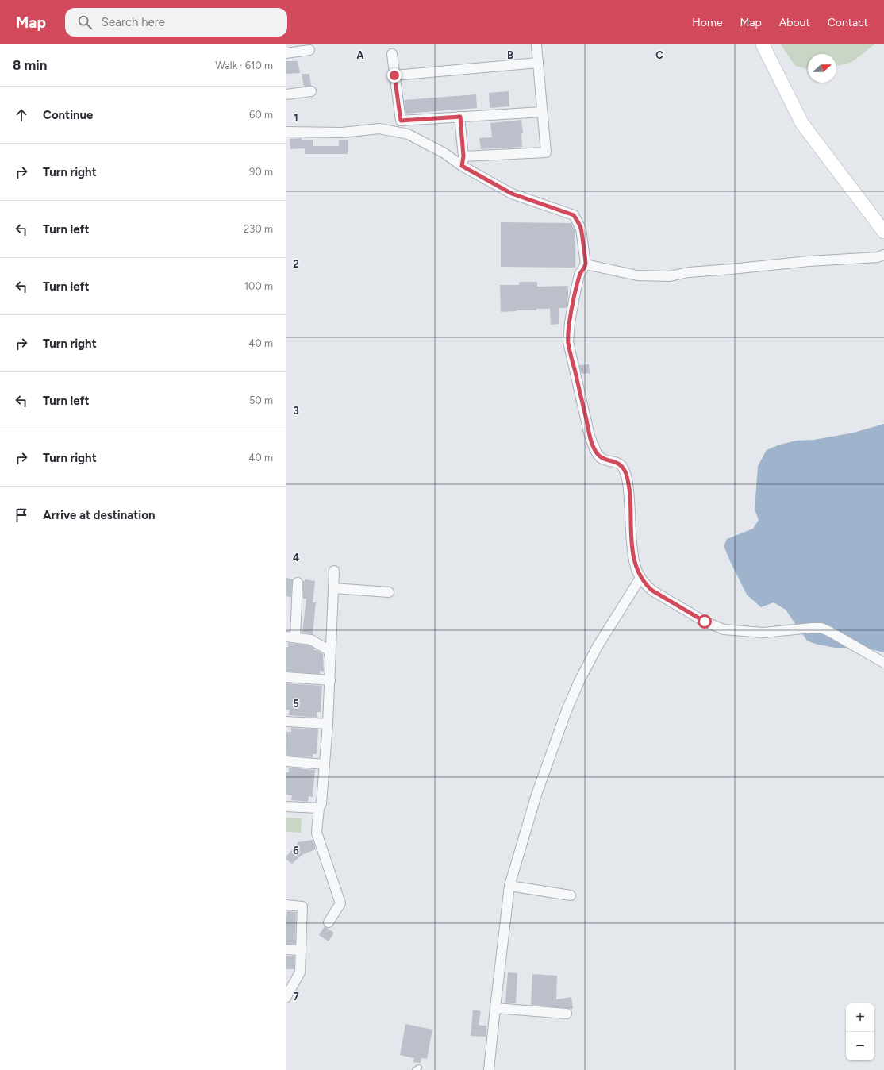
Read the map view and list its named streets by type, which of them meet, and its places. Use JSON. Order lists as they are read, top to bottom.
{
  "north": "right",
  "page": {
    "header": "Map",
    "search": "Search here",
    "nav": [
      "Home",
      "Map",
      "About",
      "Contact"
    ],
    "heading": ["8 min", "Walk · 610 m"],
    "list": [
      ["Continue", "60 m"],
      ["Turn right", "90 m"],
      ["Turn left", "230 m"],
      ["Turn left", "100 m"],
      ["Turn right", "40 m"],
      ["Turn left", "50 m"],
      ["Turn right", "40 m"],
      "Arrive at destination"
    ],
    "map_buttons": ["+", "−"]
  },
  "grid": {
    "columns": ["A", "B", "C"],
    "rows": [
      "1",
      "2",
      "3",
      "4",
      "5",
      "6",
      "7"
    ]
  }
}
